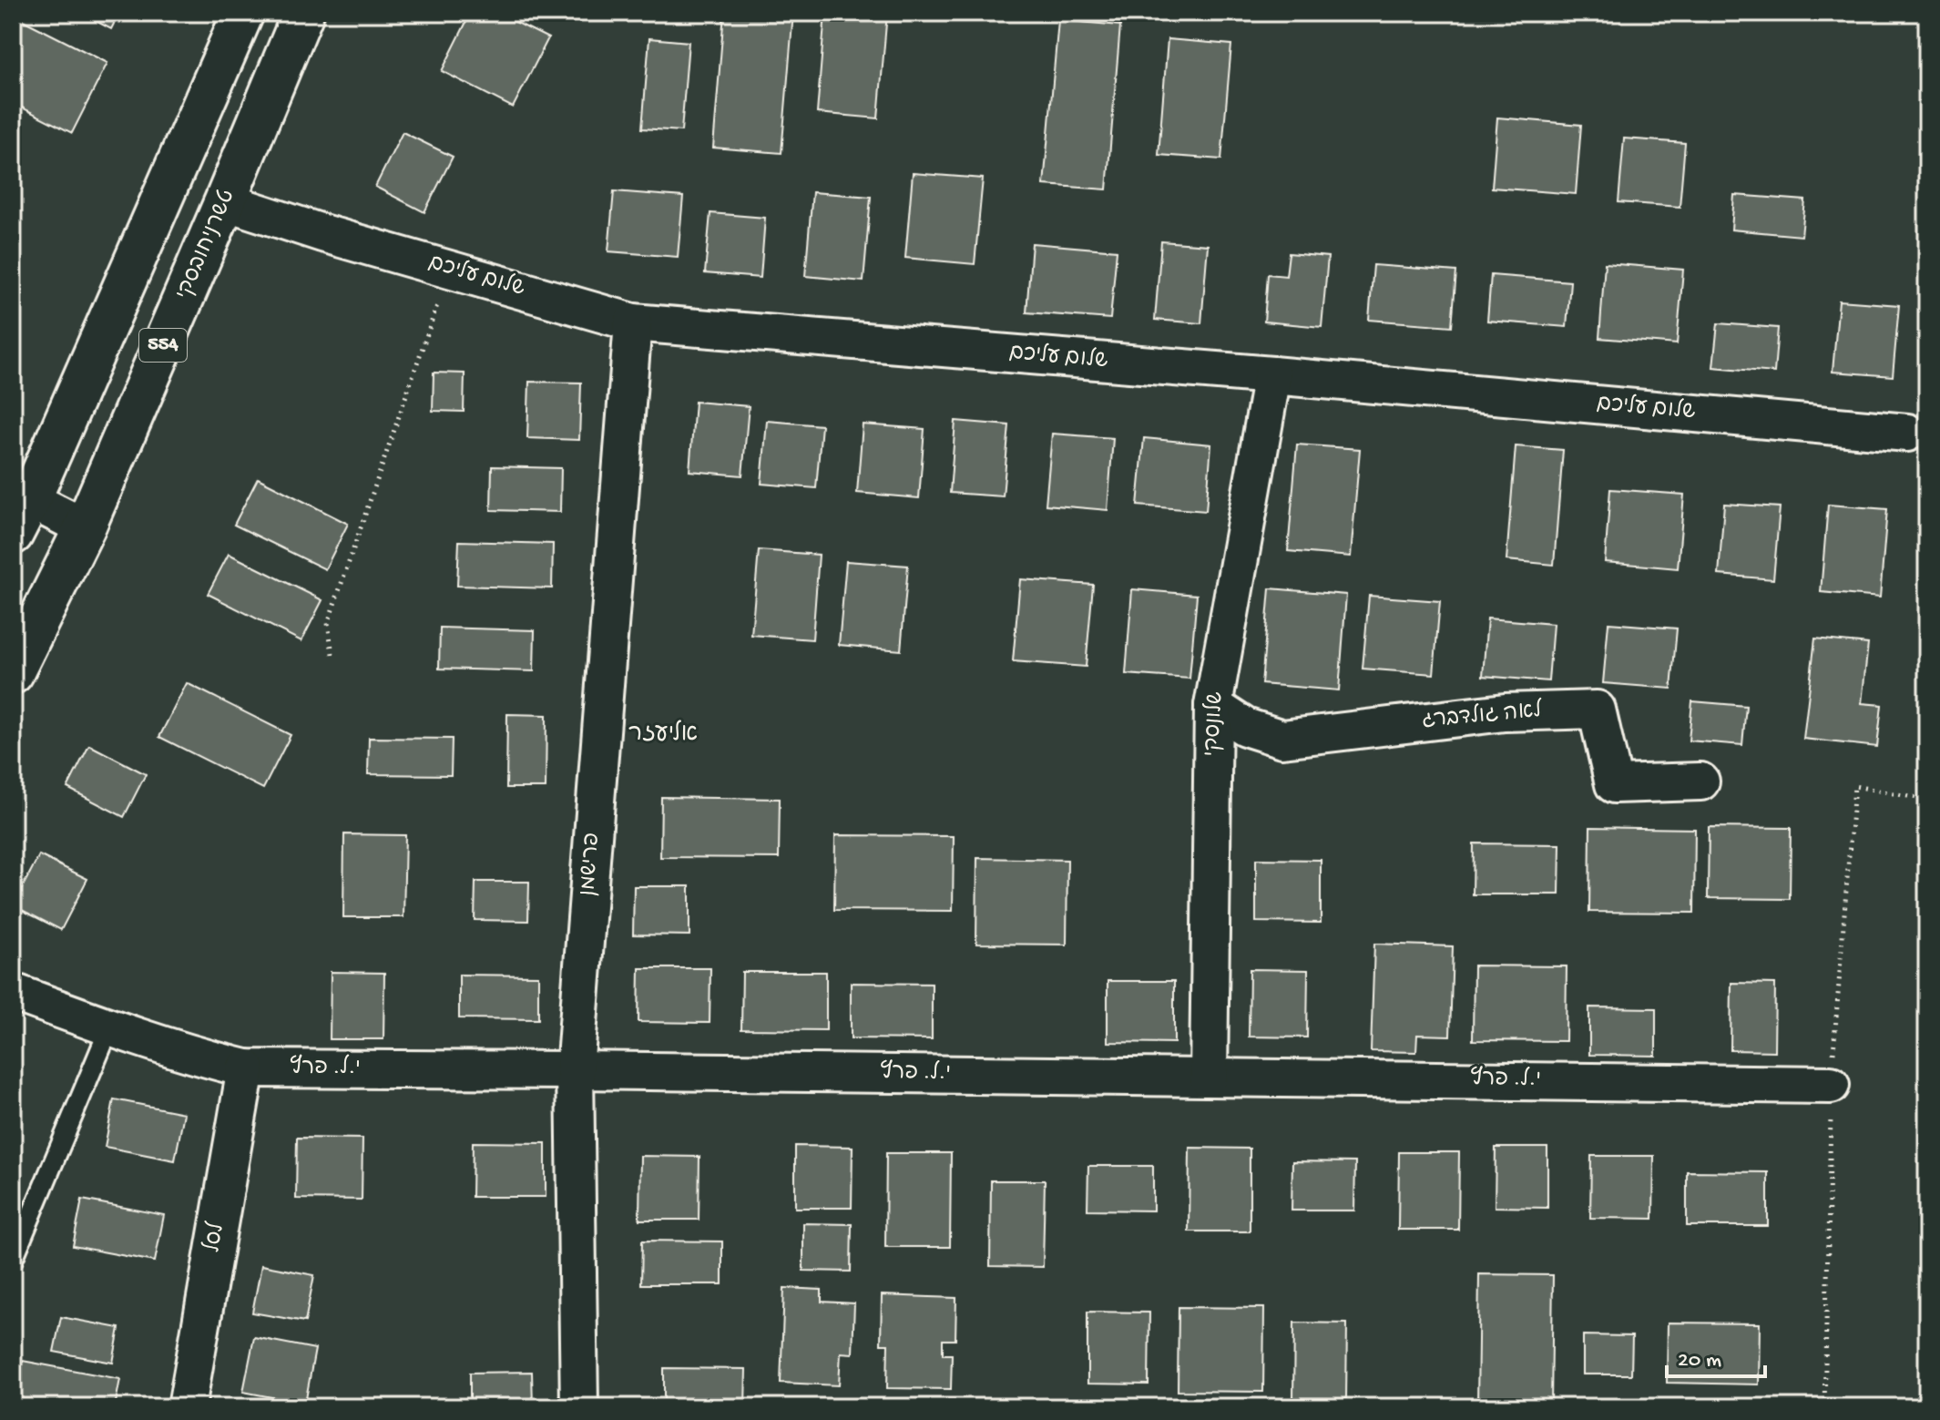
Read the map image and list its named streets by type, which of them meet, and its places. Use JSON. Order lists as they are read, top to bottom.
{
  "streets": {
    "main road": ["טשרניחובסקי", "554"],
    "street": [
      "שלום עליכם",
      "לאה גולדברג",
      "שלונסקי",
      "פרישמן",
      "י.ל. פרץ",
      "לסל"
    ]
  },
  "crossings": [
    ["טשרניחובסקי", "שלום עליכם"],
    ["שלום עליכם", "שלונסקי"],
    ["שלום עליכם", "פרישמן"],
    ["לאה גולדברג", "שלונסקי"],
    ["שלונסקי", "י.ל. פרץ"],
    ["פרישמן", "י.ל. פרץ"],
    ["י.ל. פרץ", "לסל"]
  ],
  "districts": ["אליעזר"],
  "scale_bar": "20 m"
}
